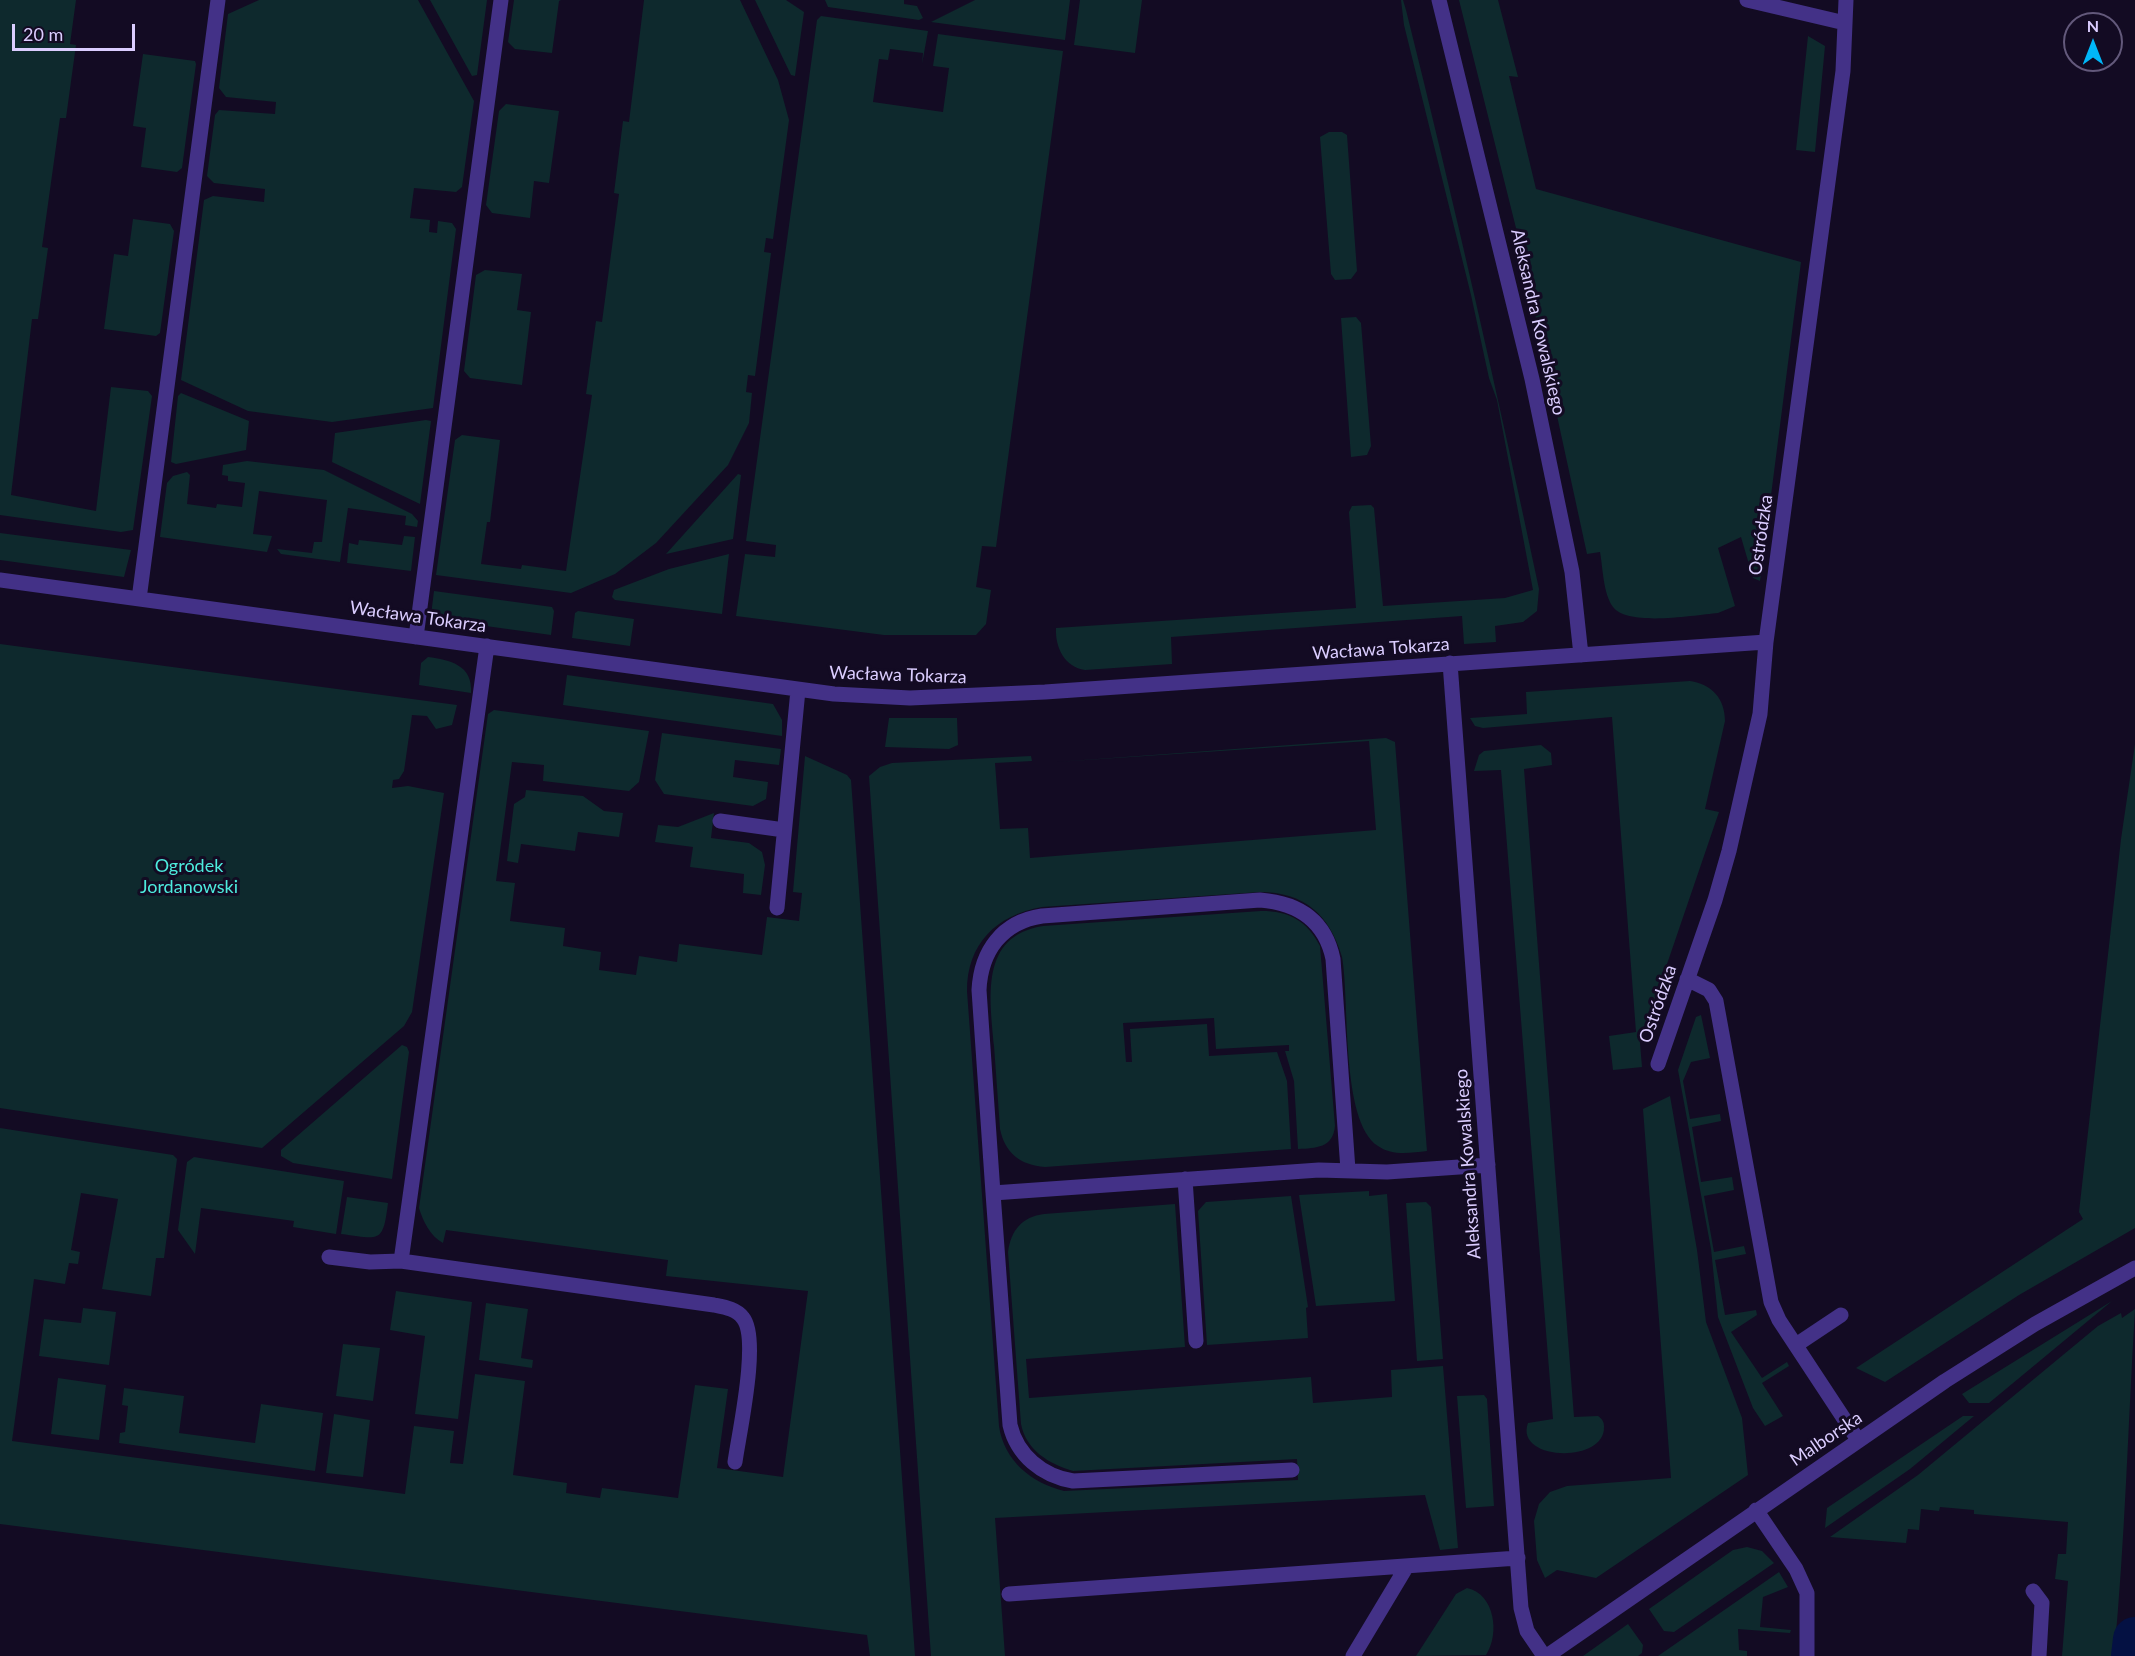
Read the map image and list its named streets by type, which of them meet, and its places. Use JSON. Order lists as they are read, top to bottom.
{
  "streets": {
    "street": [
      "Aleksandra Kowalskiego",
      "Ostródzka",
      "Wacława Tokarza",
      "Malborska"
    ]
  },
  "crossings": [
    ["Aleksandra Kowalskiego", "Wacława Tokarza"],
    ["Aleksandra Kowalskiego", "Malborska"],
    ["Ostródzka", "Wacława Tokarza"]
  ],
  "parks": ["Ogródek Jordanowski"],
  "scale_bar": "20 m",
  "north": "top"
}
